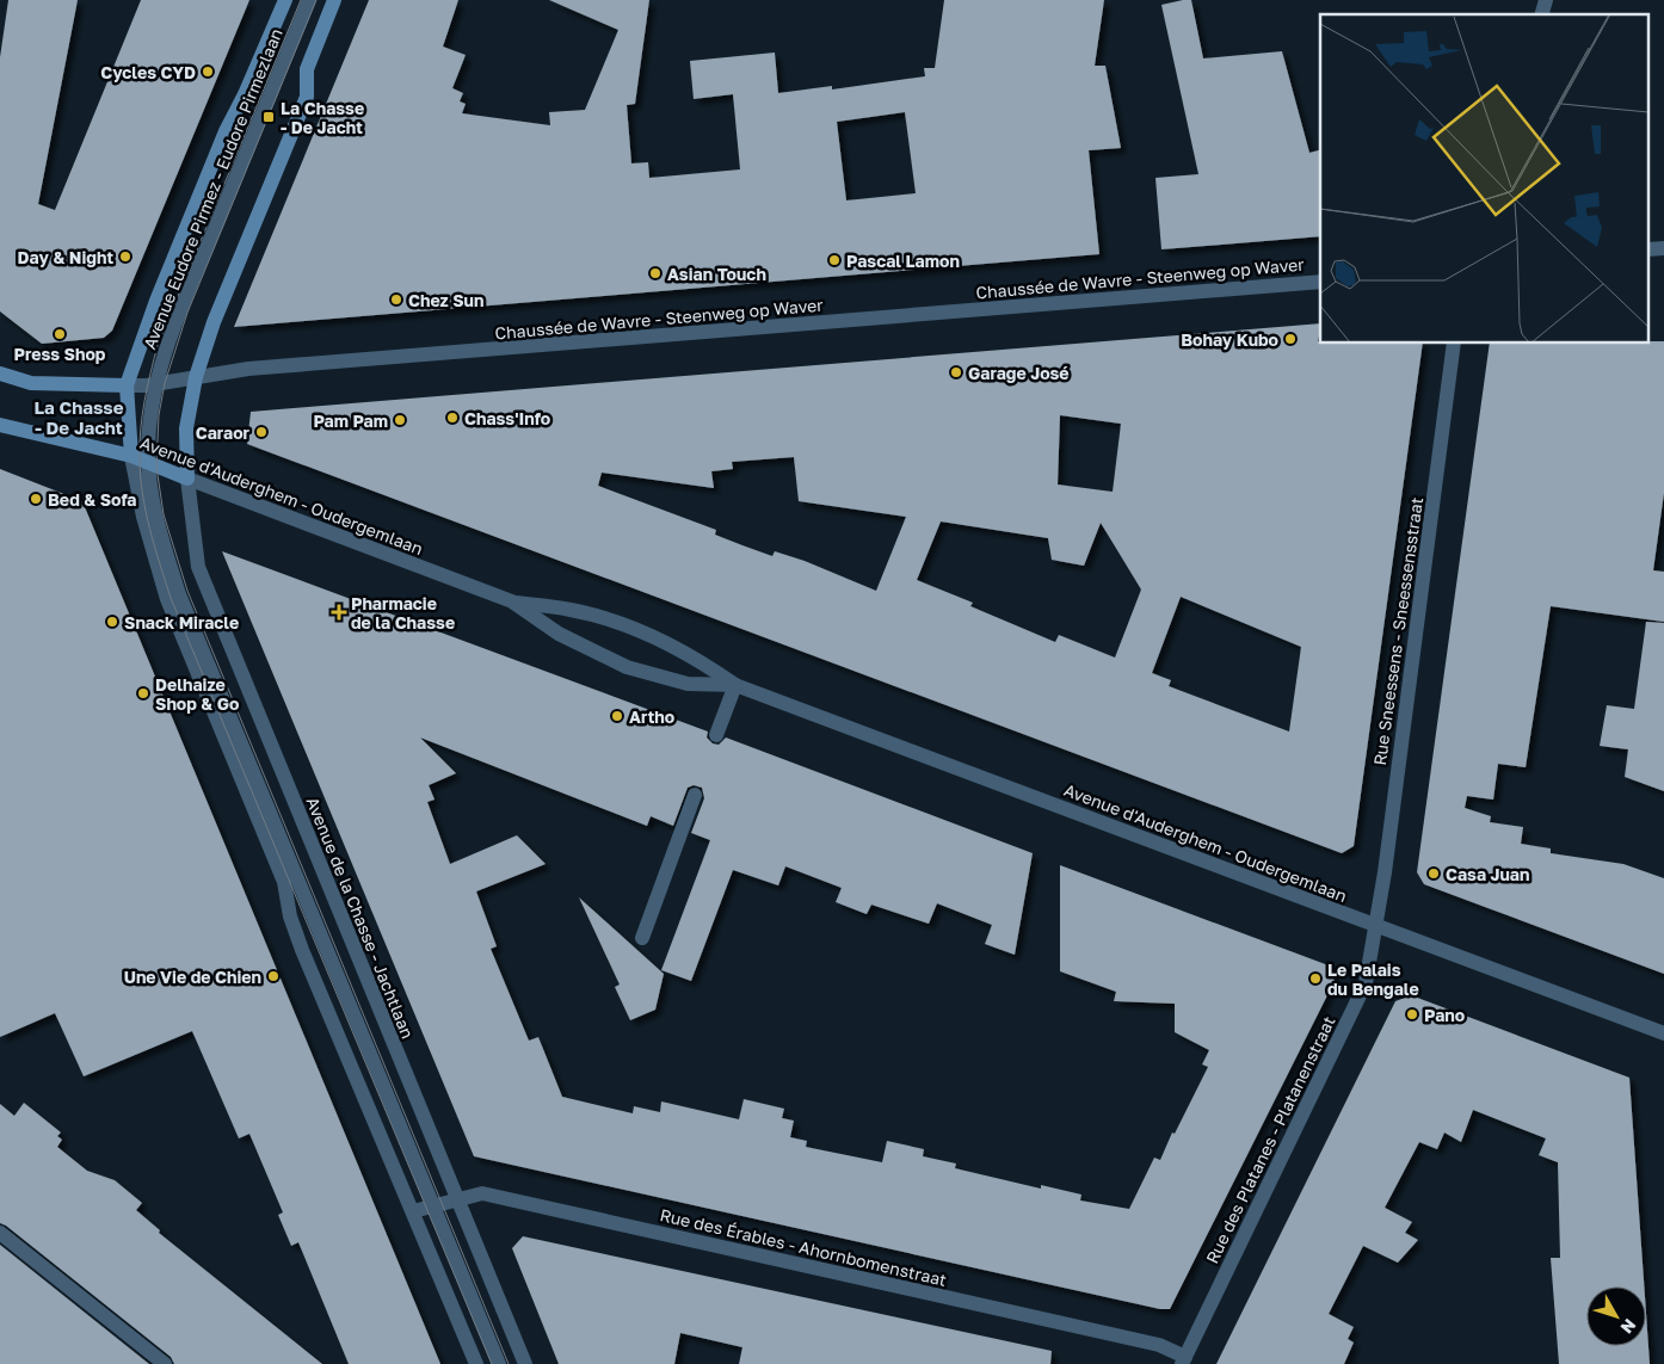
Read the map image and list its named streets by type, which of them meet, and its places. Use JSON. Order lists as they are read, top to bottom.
{
  "streets": {
    "main road": ["Avenue Eudore Pirmez - Eudore Pirmezlaan", "Chaussée de Wavre - Steenweg op Waver", "Avenue d'Auderghem - Oudergemlaan"],
    "street": [
      "Rue Sneessens - Sneessensstraat",
      "Avenue de la Chasse - Jachtlaan",
      "Rue des Platanes - Platanenstraat",
      "Rue des Érables - Ahornbomenstraat"
    ]
  },
  "crossings": [
    ["Avenue Eudore Pirmez - Eudore Pirmezlaan", "Chaussée de Wavre - Steenweg op Waver"],
    ["Avenue Eudore Pirmez - Eudore Pirmezlaan", "Avenue d'Auderghem - Oudergemlaan"],
    ["Avenue d'Auderghem - Oudergemlaan", "Rue Sneessens - Sneessensstraat"],
    ["Avenue d'Auderghem - Oudergemlaan", "Avenue de la Chasse - Jachtlaan"],
    ["Avenue d'Auderghem - Oudergemlaan", "Rue des Platanes - Platanenstraat"],
    ["Rue Sneessens - Sneessensstraat", "Rue des Platanes - Platanenstraat"],
    ["Avenue de la Chasse - Jachtlaan", "Rue des Érables - Ahornbomenstraat"],
    ["Rue des Platanes - Platanenstraat", "Rue des Érables - Ahornbomenstraat"]
  ],
  "districts": ["La Chasse - De Jacht"],
  "places": {
    "other": [
      "Cycles CYD",
      "Day & Night",
      "Pascal Lamon",
      "Asian Touch",
      "Chez Sun",
      "Press Shop",
      "Bohay Kubo",
      "Garage José",
      "Chass'Info",
      "Pam Pam",
      "Caraor",
      "Bed & Sofa",
      "Snack Miracle",
      "Delhaize Shop & Go",
      "Artho",
      "Casa Juan",
      "Une Vie de Chien",
      "Le Palais du Bengale",
      "Pano"
    ],
    "transit": ["La Chasse - De Jacht"],
    "health": ["Pharmacie de la Chasse"]
  },
  "north": "bottom right"
}
